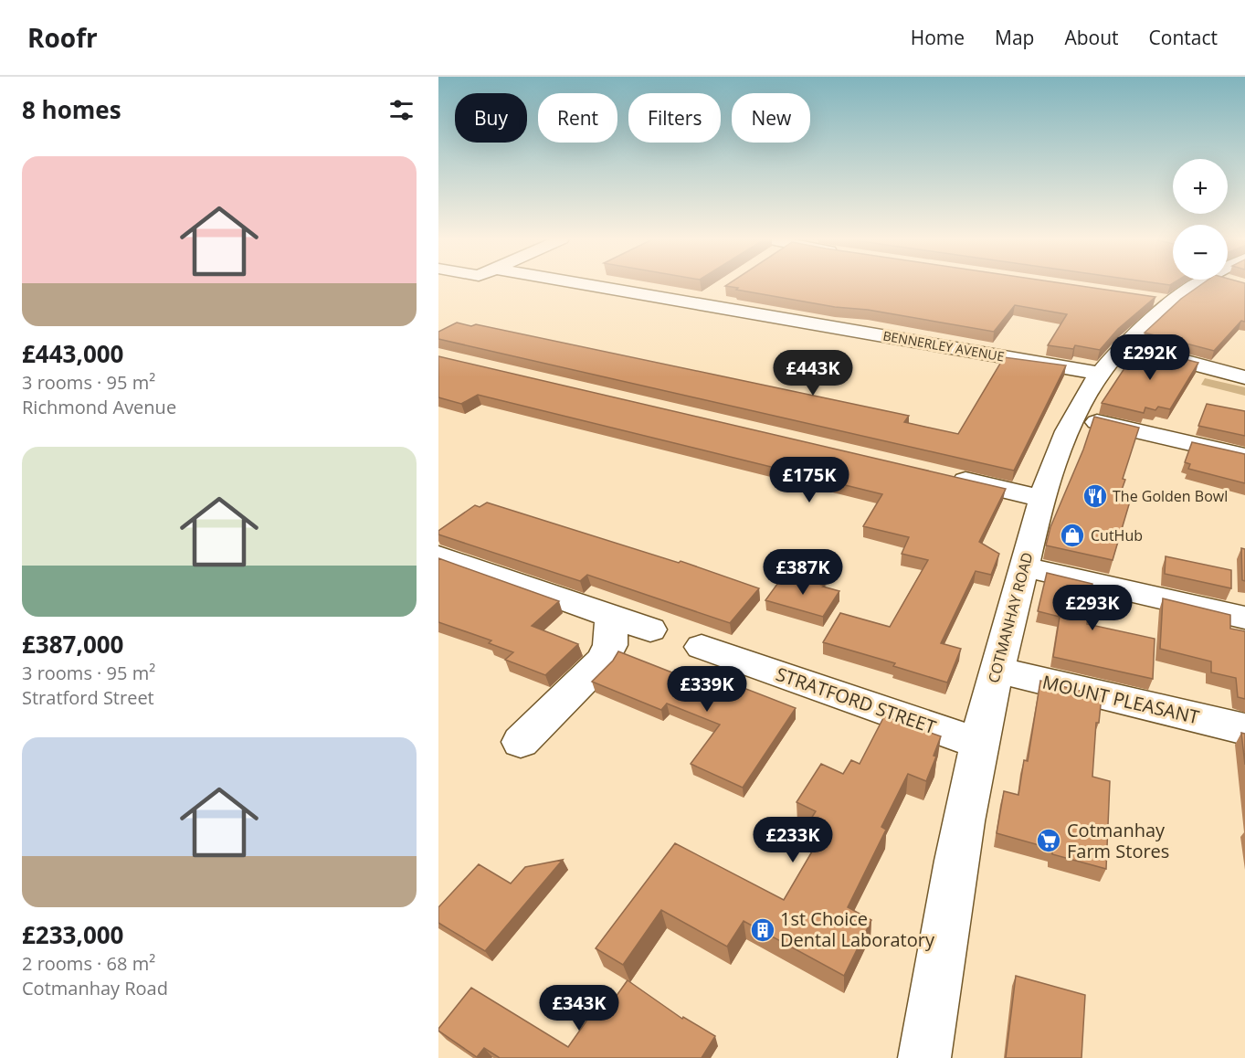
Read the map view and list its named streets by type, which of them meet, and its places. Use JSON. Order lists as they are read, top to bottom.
{
  "streets": {
    "street": [
      "BENNERLEY AVENUE",
      "COTMANHAY ROAD",
      "MOUNT PLEASANT",
      "STRATFORD STREET"
    ]
  },
  "crossings": [
    ["BENNERLEY AVENUE", "COTMANHAY ROAD"],
    ["COTMANHAY ROAD", "MOUNT PLEASANT"],
    ["COTMANHAY ROAD", "STRATFORD STREET"]
  ],
  "places": {
    "restaurant": ["The Golden Bowl"],
    "shop": ["CutHub"],
    "supermarket": ["Cotmanhay Farm Stores"],
    "building": ["1st Choice Dental Laboratory"]
  },
  "page": {
    "header": "Roofr",
    "nav": [
      "Home",
      "Map",
      "About",
      "Contact"
    ],
    "heading": "8 homes",
    "chip": [
      "Buy",
      "Rent",
      "Filters",
      "New"
    ],
    "list": [
      {
        "name": "£443,000",
        "note": "3 rooms · 95 m² · Richmond Avenue"
      },
      {
        "name": "£387,000",
        "note": "3 rooms · 95 m² · Stratford Street"
      },
      {
        "name": "£233,000",
        "note": "2 rooms · 68 m² · Cotmanhay Road"
      }
    ],
    "map_buttons": ["+", "−"],
    "price": [
      "£292K",
      "£443K",
      "£175K",
      "£387K",
      "£293K",
      "£339K",
      "£233K",
      "£343K"
    ]
  }
}
